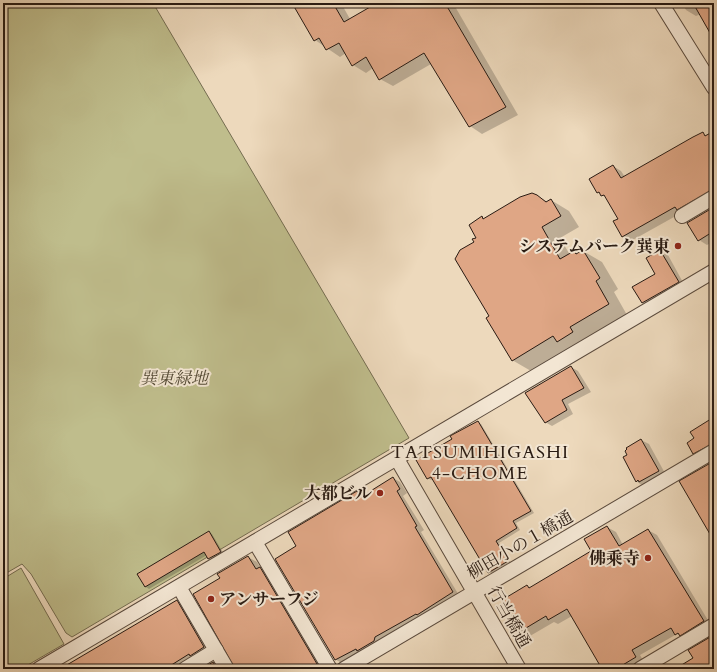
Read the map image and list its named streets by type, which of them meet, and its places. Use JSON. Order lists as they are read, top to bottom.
{
  "streets": {
    "street": ["柳田小の１橋通", "行当橋通"]
  },
  "crossings": [
    ["柳田小の１橋通", "行当橋通"]
  ],
  "districts": ["TATSUMIHIGASHI 4-CHOME"],
  "parks": ["巽東緑地"],
  "places": [
    "システムパーク巽東",
    "大都ビル",
    "佛乘寺",
    "アンサーフジ"
  ]
}
